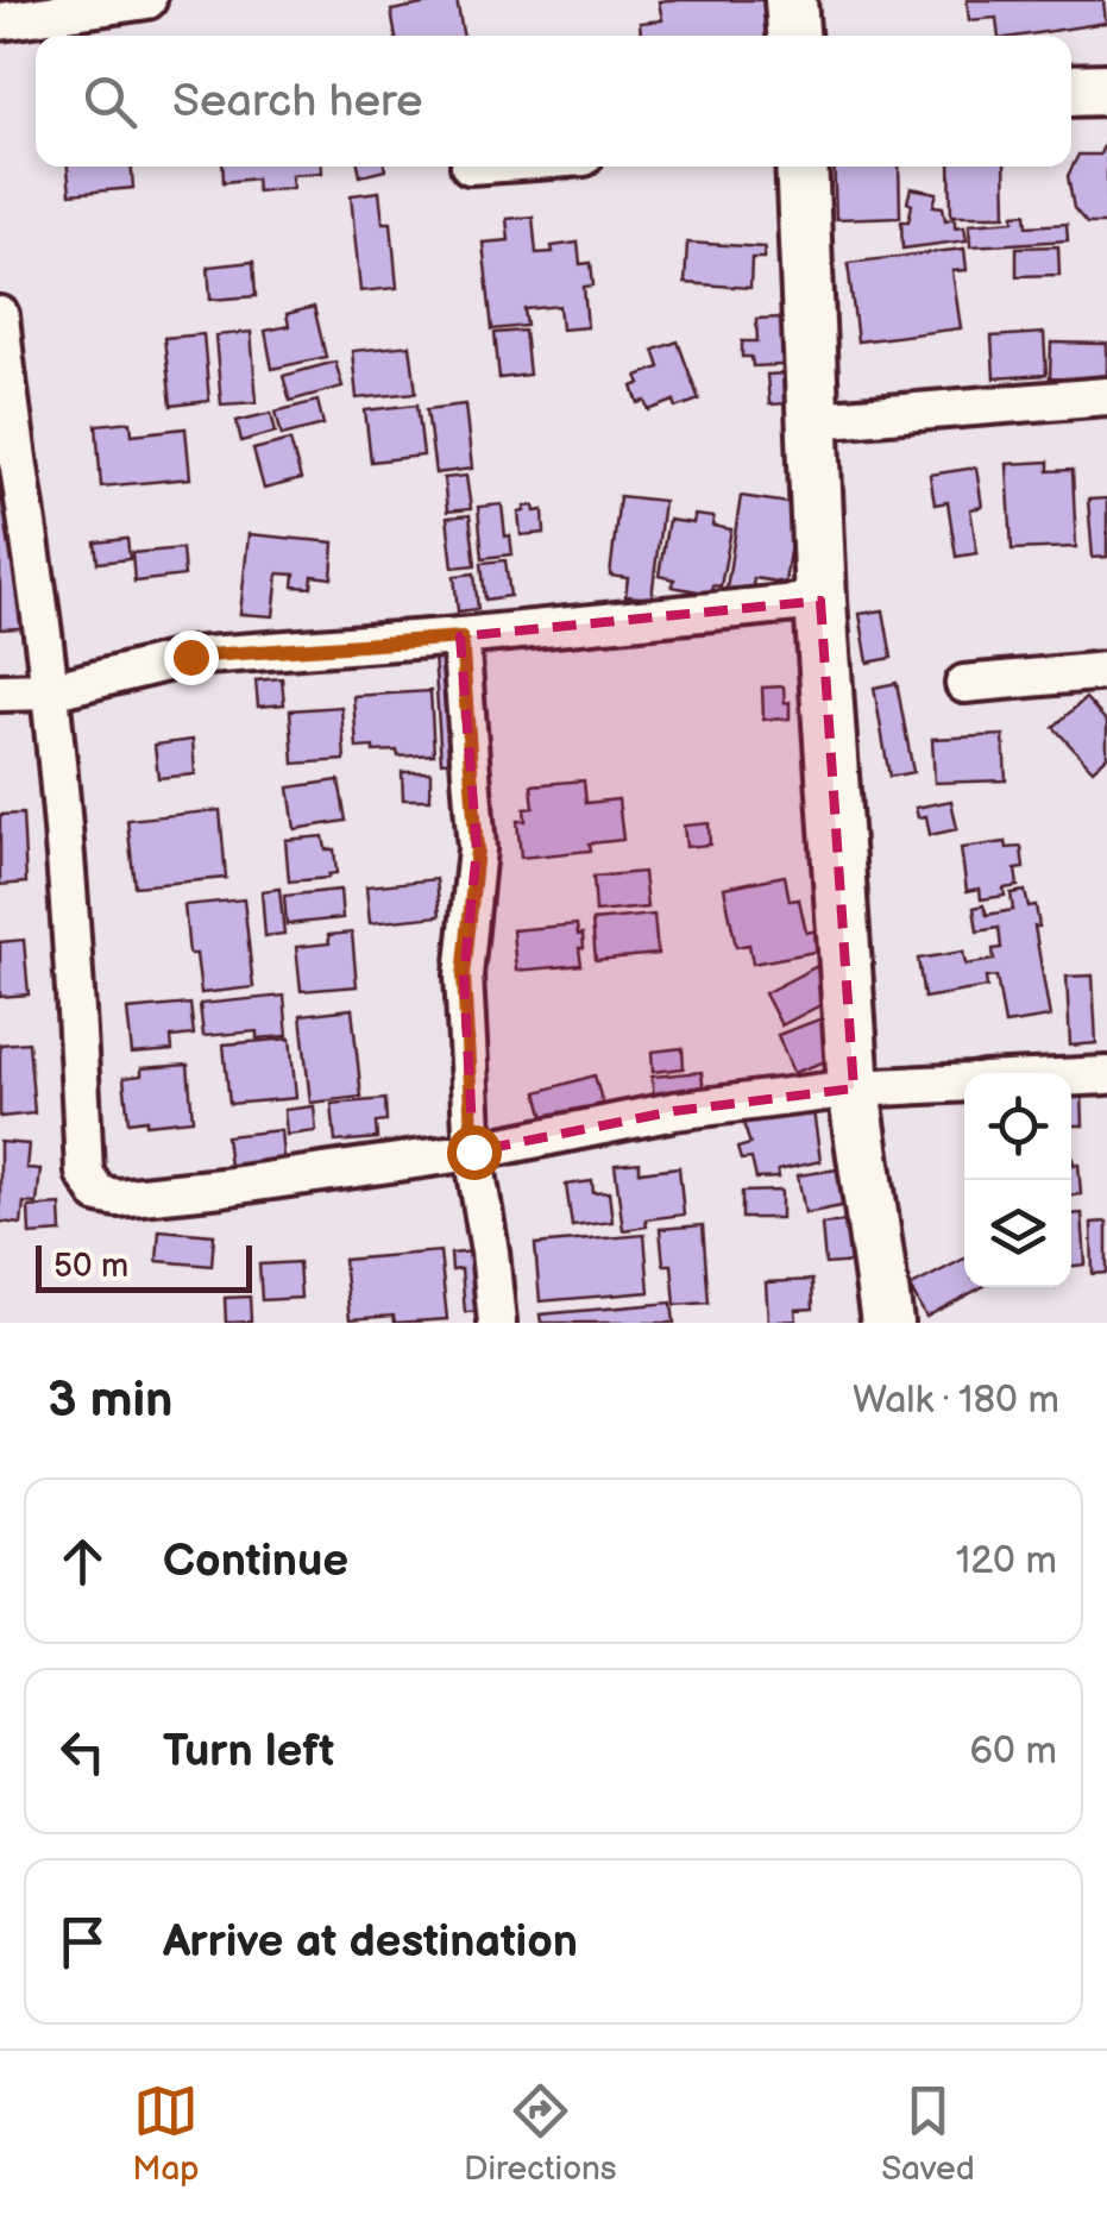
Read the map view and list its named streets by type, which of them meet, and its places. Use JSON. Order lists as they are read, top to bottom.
{
  "scale_bar": "50 m",
  "page": {
    "search": "Search here",
    "scale": "50 m",
    "heading": ["3 min", "Walk · 180 m"],
    "list": [
      ["Continue", "120 m"],
      ["Turn left", "60 m"],
      "Arrive at destination"
    ],
    "nav": ["Map", "Directions", "Saved"]
  }
}
